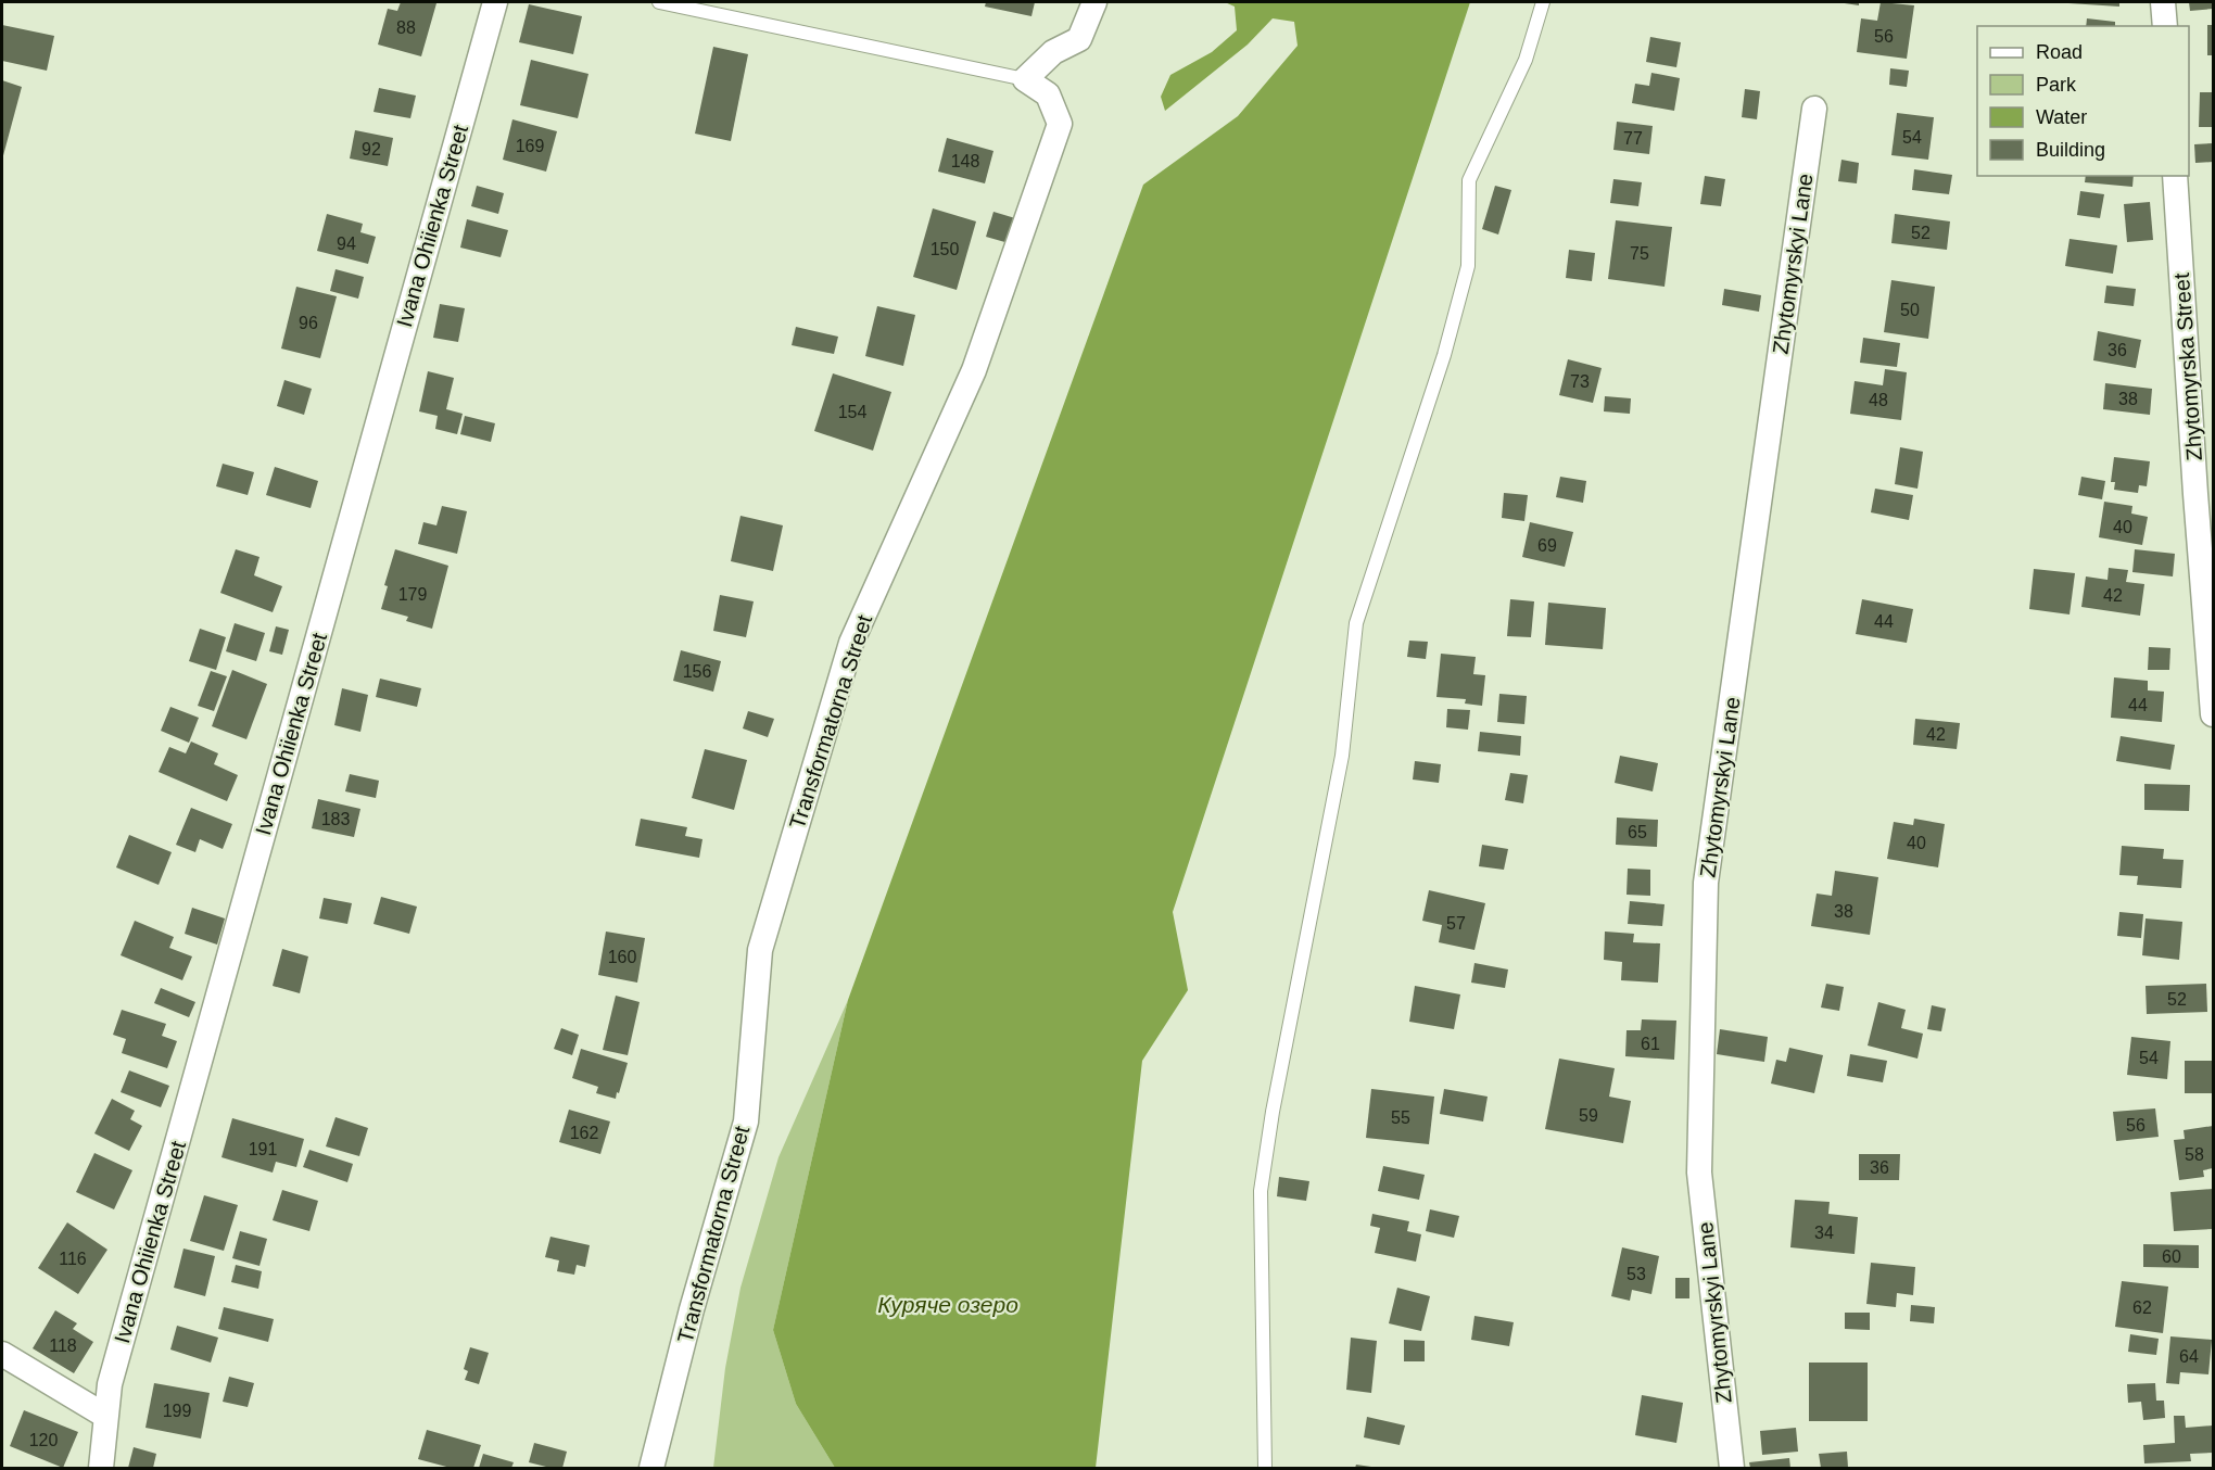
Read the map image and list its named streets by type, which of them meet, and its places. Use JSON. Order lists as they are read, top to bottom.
{
  "streets": {
    "street": [
      "Ivana Ohiienka Street",
      "Zhytomyrskyi Lane",
      "Zhytomyrska Street",
      "Transformatorna Street"
    ]
  },
  "water": ["Куряче озеро"],
  "house_numbers": [
    "88",
    "56",
    "54",
    "77",
    "169",
    "92",
    "148",
    "52",
    "94",
    "150",
    "75",
    "50",
    "96",
    "36",
    "73",
    "38",
    "48",
    "154",
    "40",
    "69",
    "179",
    "42",
    "44",
    "156",
    "44",
    "42",
    "183",
    "65",
    "40",
    "38",
    "57",
    "160",
    "52",
    "61",
    "54",
    "59",
    "55",
    "56",
    "162",
    "191",
    "58",
    "36",
    "34",
    "60",
    "116",
    "53",
    "62",
    "118",
    "64",
    "199",
    "120"
  ],
  "legend": [
    "Road",
    "Park",
    "Water",
    "Building"
  ]
}
